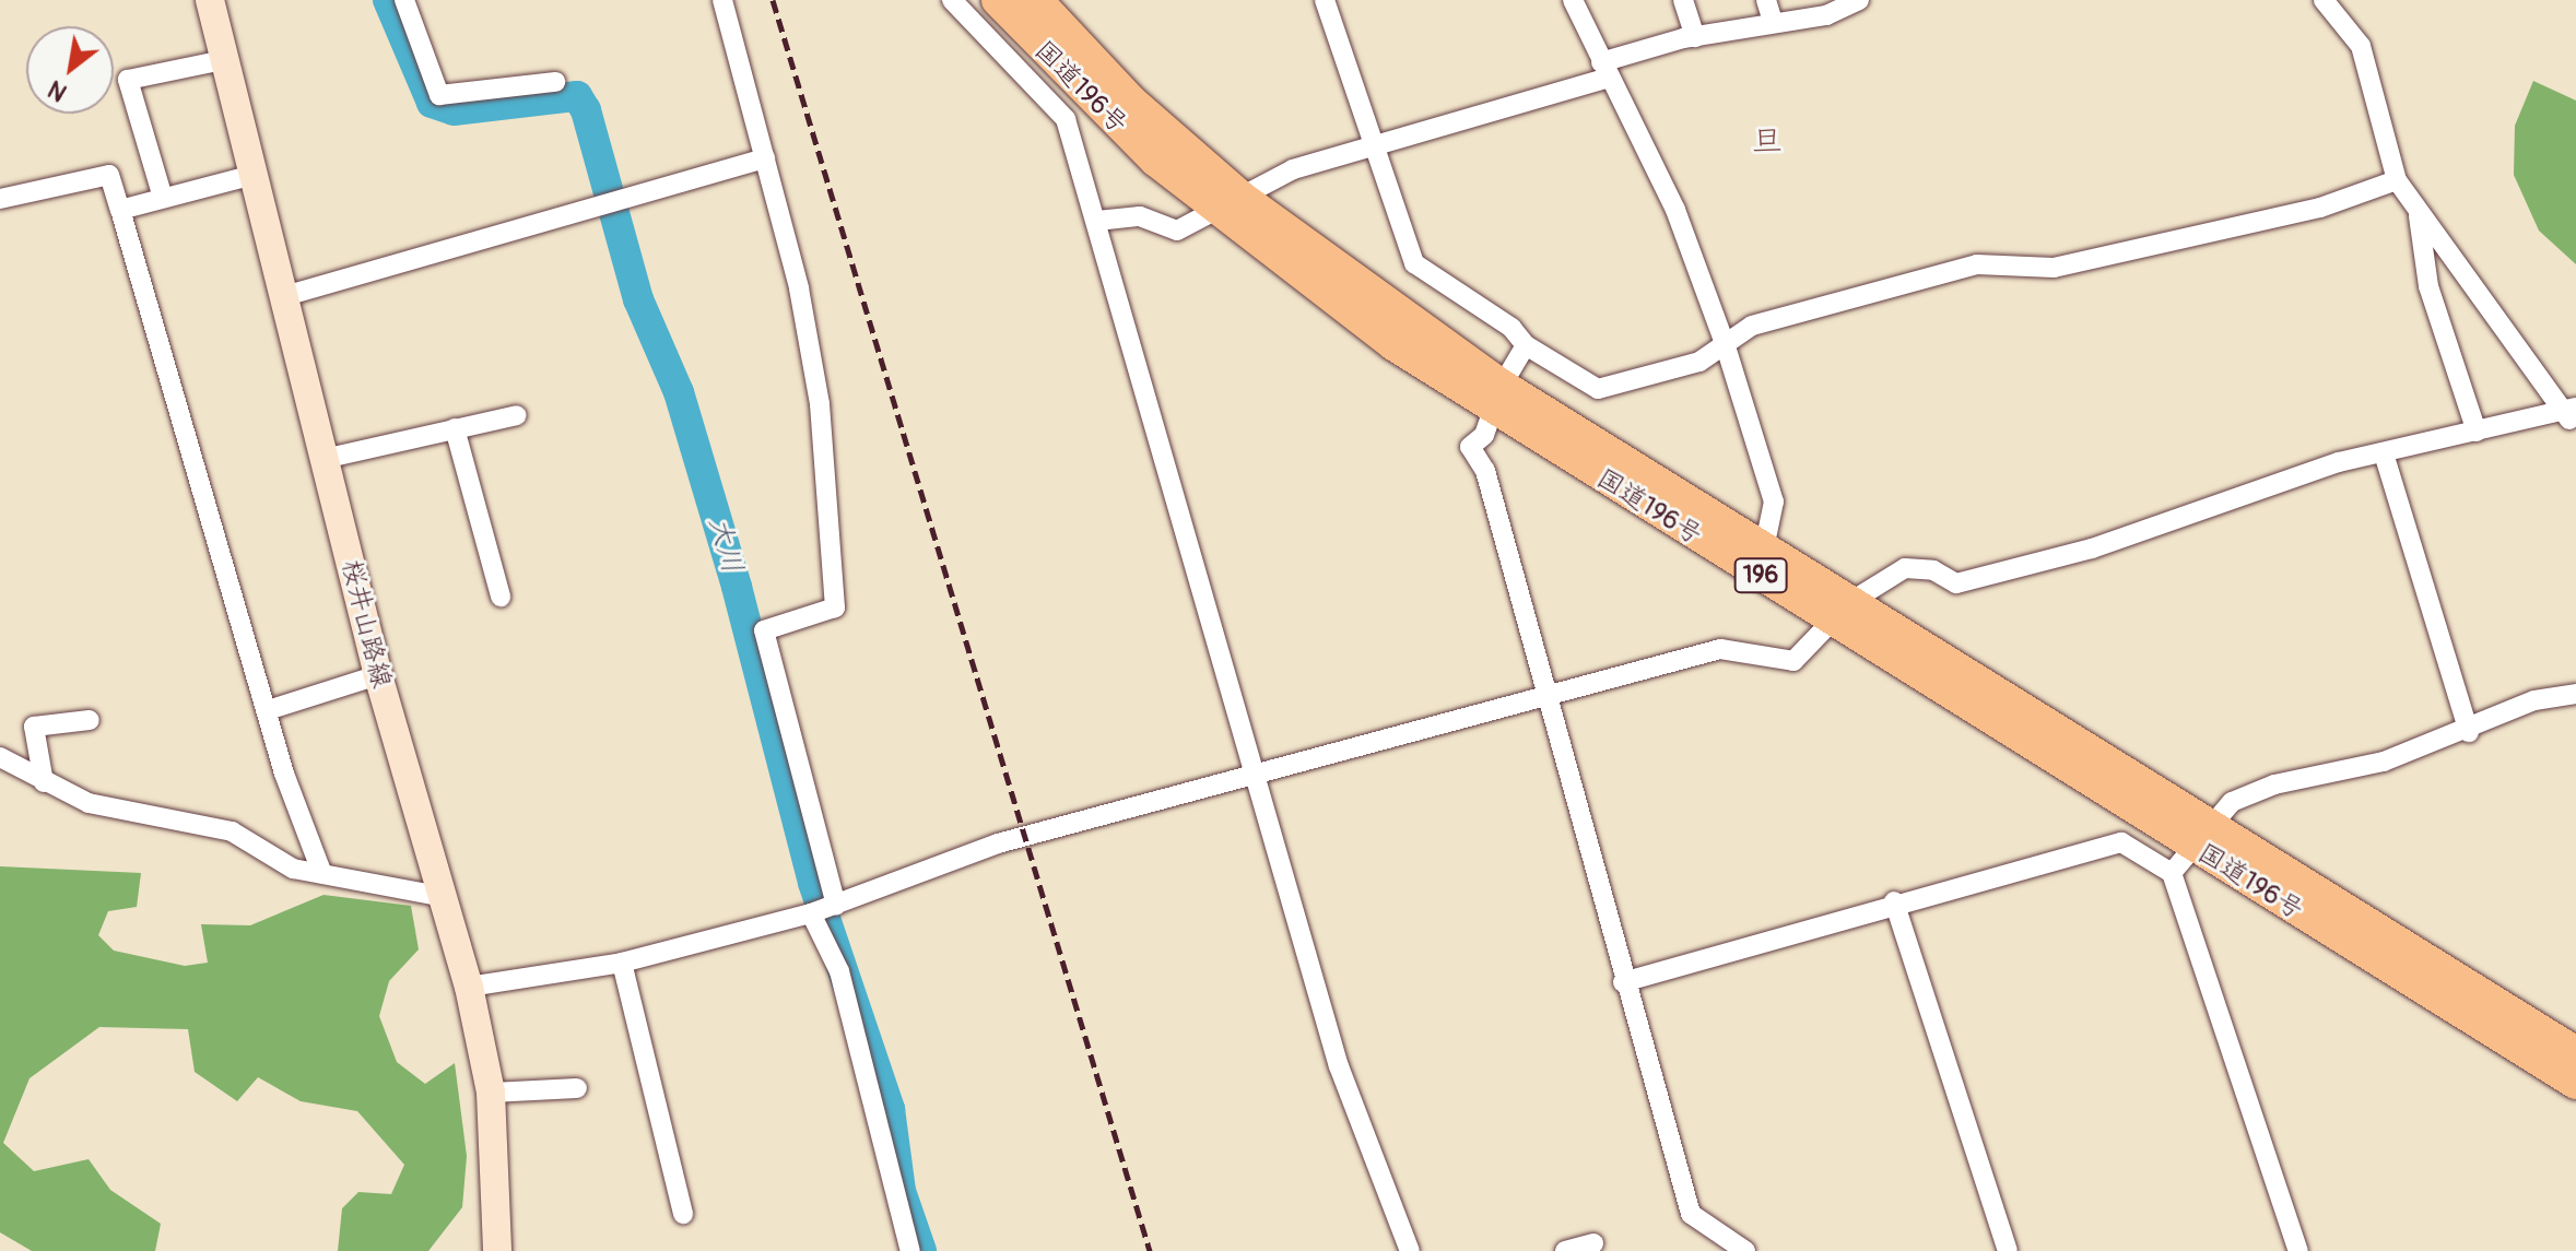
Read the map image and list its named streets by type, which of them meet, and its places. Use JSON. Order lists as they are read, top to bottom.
{
  "streets": {
    "highway": ["国道196号", "196"],
    "main road": ["桜井山路線"]
  },
  "districts": ["旦"],
  "water": ["大川"],
  "north": "bottom left"
}
